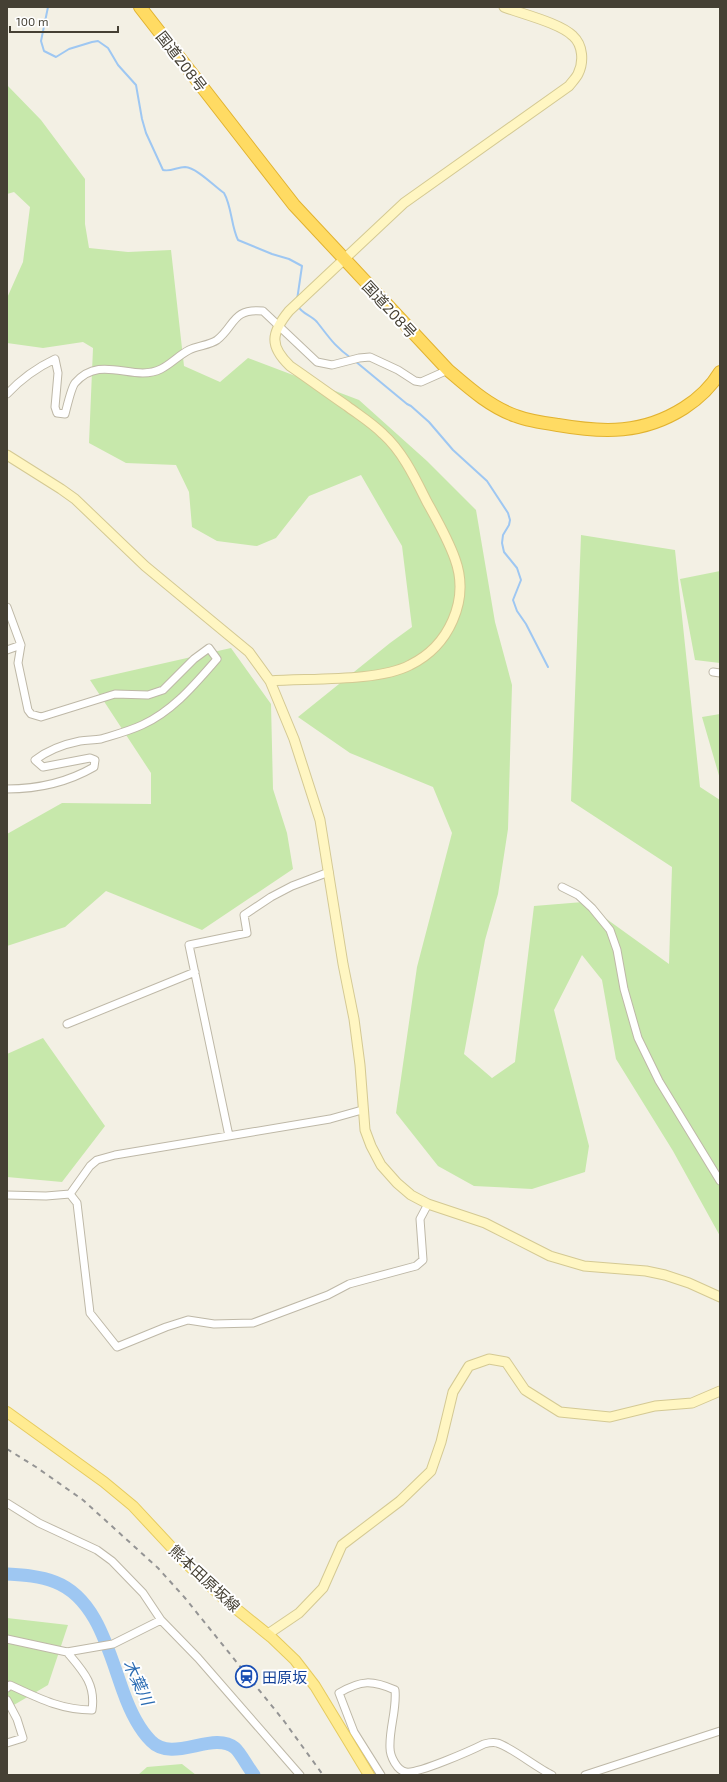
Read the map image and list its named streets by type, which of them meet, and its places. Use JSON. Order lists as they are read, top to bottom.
{
  "streets": {
    "highway": ["国道208号"],
    "main road": ["熊本田原坂線"]
  },
  "water": ["木葉川"],
  "places": {
    "station": ["田原坂"]
  },
  "scale_bar": "100 m"
}
